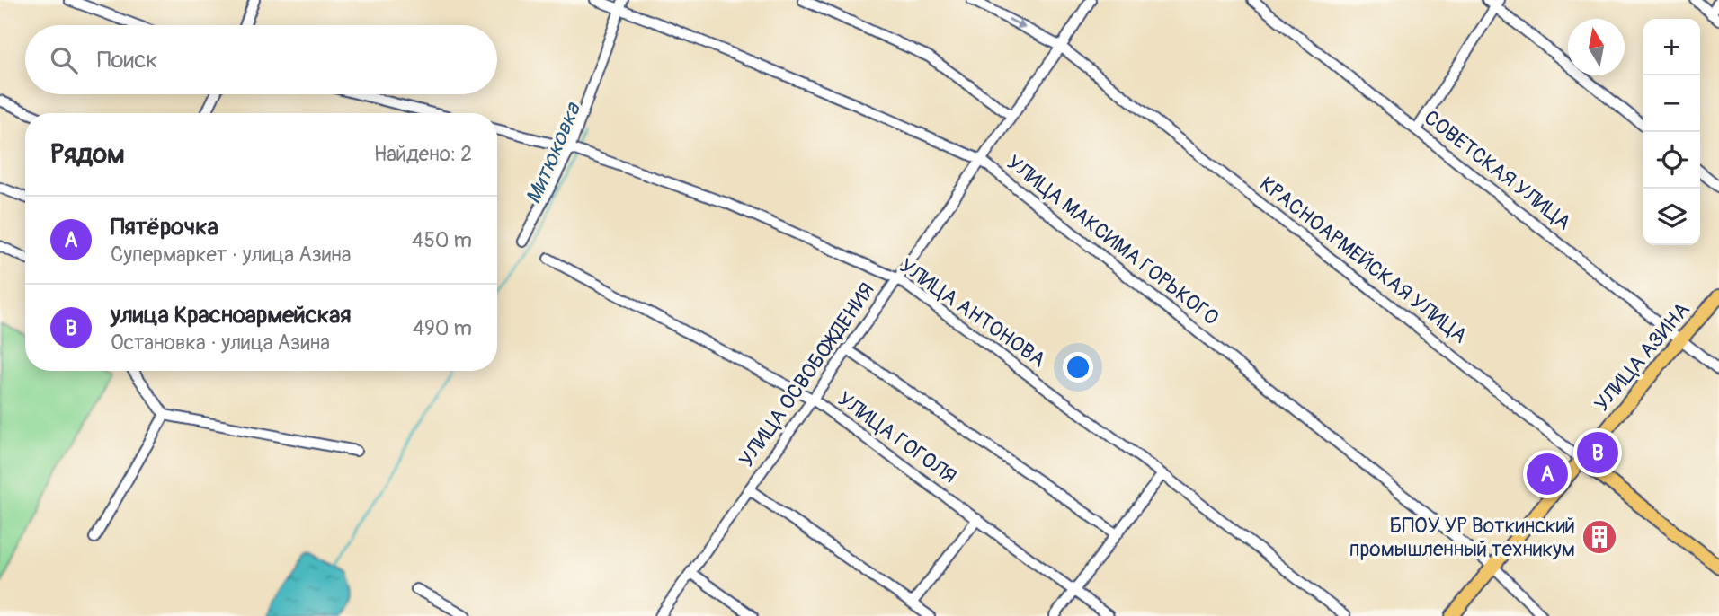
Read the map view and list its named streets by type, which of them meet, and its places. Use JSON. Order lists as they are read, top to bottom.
{
  "streets": {
    "main road": ["КРАСНОАРМЕЙСКАЯ УЛИЦА", "УЛИЦА АЗИНА"],
    "street": [
      "СОВЕТСКАЯ УЛИЦА",
      "УЛИЦА МАКСИМА ГОРЬКОГО",
      "УЛИЦА АНТОНОВА",
      "УЛИЦА ОСВОБОЖДЕНИЯ",
      "УЛИЦА ГОГОЛЯ"
    ]
  },
  "crossings": [
    ["СОВЕТСКАЯ УЛИЦА", "УЛИЦА АЗИНА"],
    ["УЛИЦА МАКСИМА ГОРЬКОГО", "УЛИЦА АЗИНА"],
    ["УЛИЦА МАКСИМА ГОРЬКОГО", "УЛИЦА ОСВОБОЖДЕНИЯ"],
    ["КРАСНОАРМЕЙСКАЯ УЛИЦА", "УЛИЦА АЗИНА"],
    ["КРАСНОАРМЕЙСКАЯ УЛИЦА", "УЛИЦА ОСВОБОЖДЕНИЯ"],
    ["УЛИЦА АНТОНОВА", "УЛИЦА ОСВОБОЖДЕНИЯ"],
    ["УЛИЦА ОСВОБОЖДЕНИЯ", "УЛИЦА ГОГОЛЯ"]
  ],
  "water": ["Митюковка"],
  "places": {
    "building": ["БПОУ УР Воткинский промышленный техникум"]
  },
  "north": "top",
  "page": {
    "map_buttons": ["+", "−"],
    "search": "Поиск",
    "heading": ["Рядом", "Найдено: 2"],
    "list": [
      {
        "mark": "A",
        "name": "Пятёрочка",
        "note": "Супермаркет · улица Азина",
        "value": "450 m"
      },
      {
        "mark": "B",
        "name": "улица Красноармейская",
        "note": "Остановка · улица Азина",
        "value": "490 m"
      }
    ],
    "pins": ["B", "A"]
  }
}
